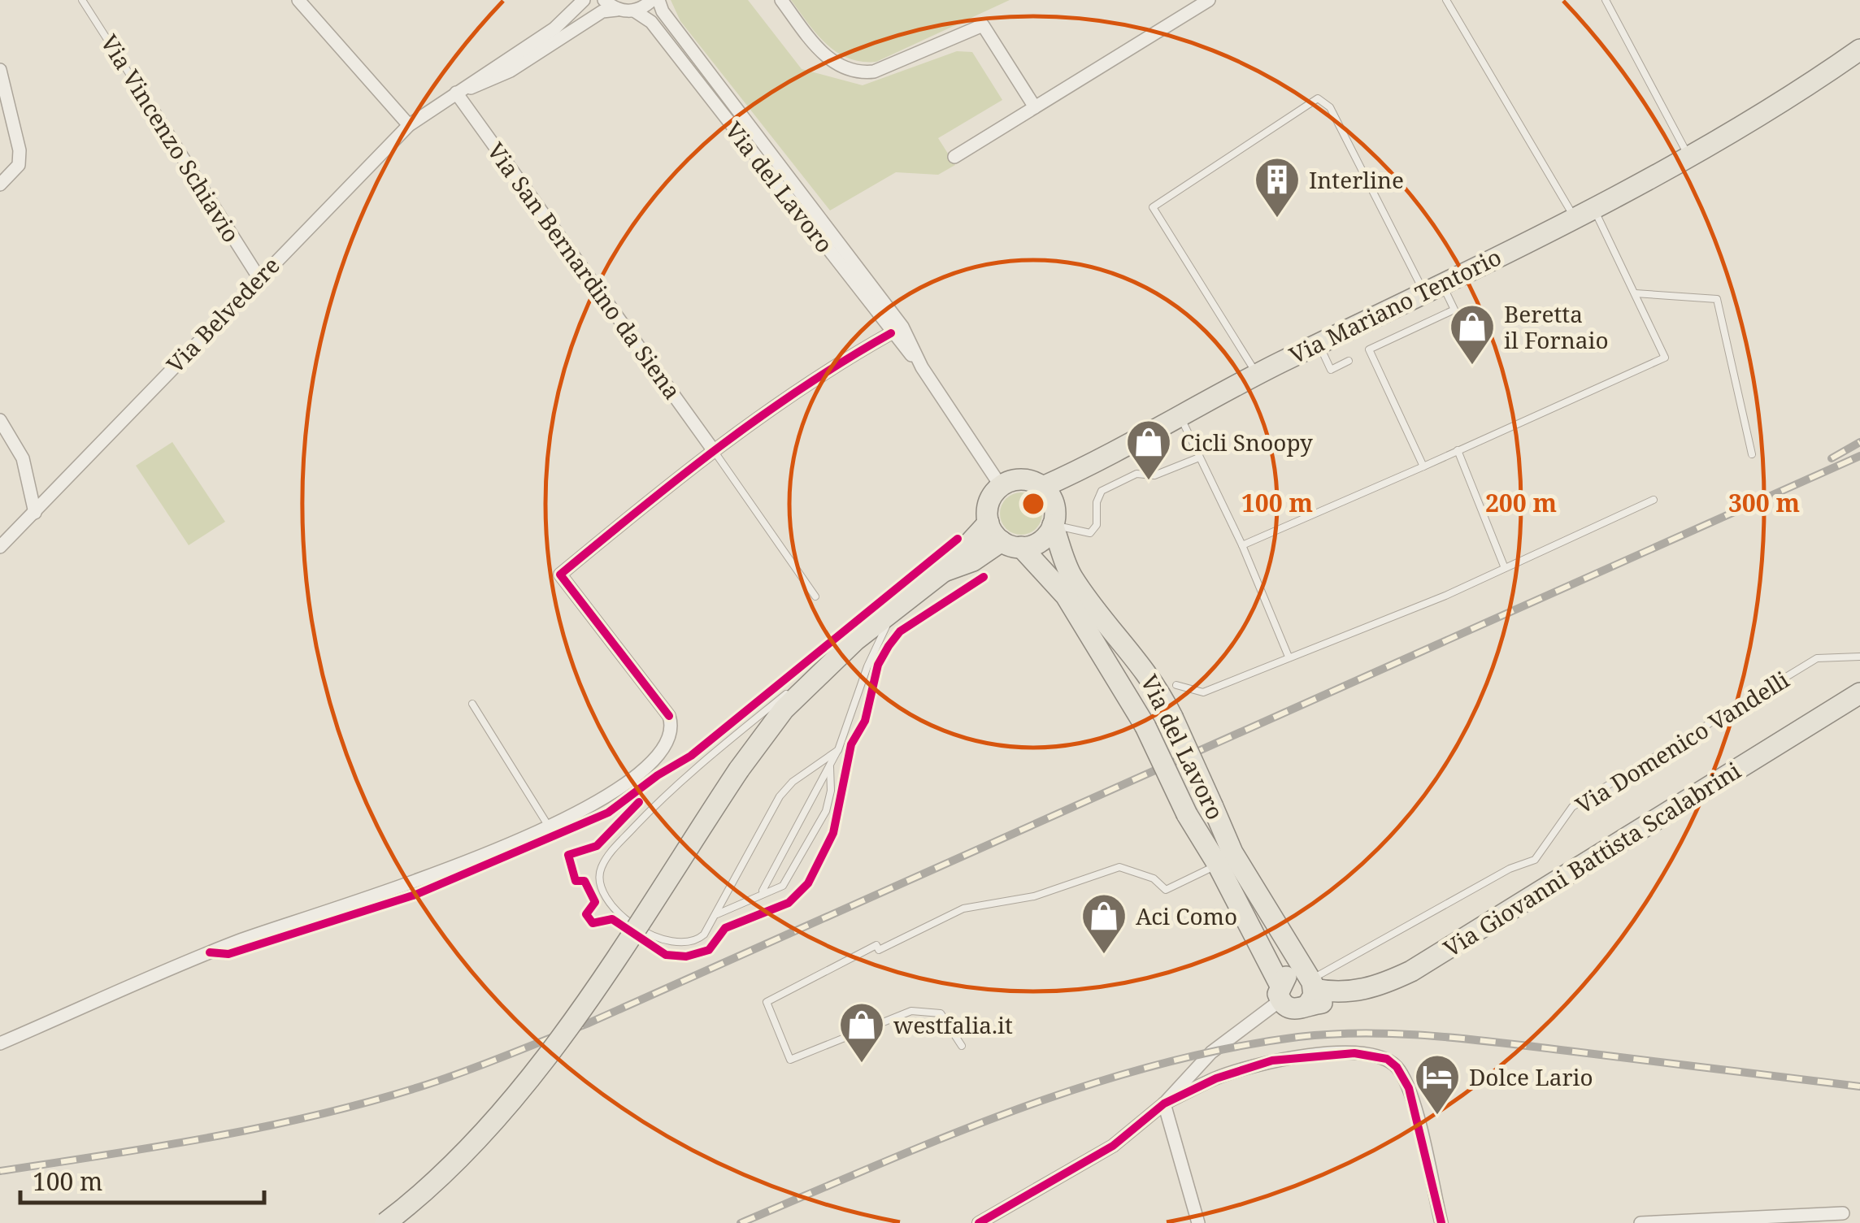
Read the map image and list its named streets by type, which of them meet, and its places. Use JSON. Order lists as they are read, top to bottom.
{
  "streets": {
    "main road": ["Via del Lavoro", "Via Mariano Tentorio", "Via Giovanni Battista Scalabrini"],
    "street": ["Via Vincenzo Schiavio", "Via San Bernardino da Siena", "Via Belvedere"],
    "lane": ["Via Domenico Vandelli"]
  },
  "crossings": [
    ["Via Vincenzo Schiavio", "Via Belvedere"],
    ["Via del Lavoro", "Via Mariano Tentorio"],
    ["Via del Lavoro", "Via Domenico Vandelli"],
    ["Via del Lavoro", "Via Giovanni Battista Scalabrini"],
    ["Via San Bernardino da Siena", "Via Belvedere"],
    ["Via Domenico Vandelli", "Via Giovanni Battista Scalabrini"]
  ],
  "places": {
    "building": ["Interline"],
    "shop": [
      "Beretta il Fornaio",
      "Cicli Snoopy",
      "Aci Como",
      "westfalia.it"
    ],
    "hotel": ["Dolce Lario"]
  },
  "scale_bar": "100 m",
  "rings": ["100 m", "200 m", "300 m"]
}
